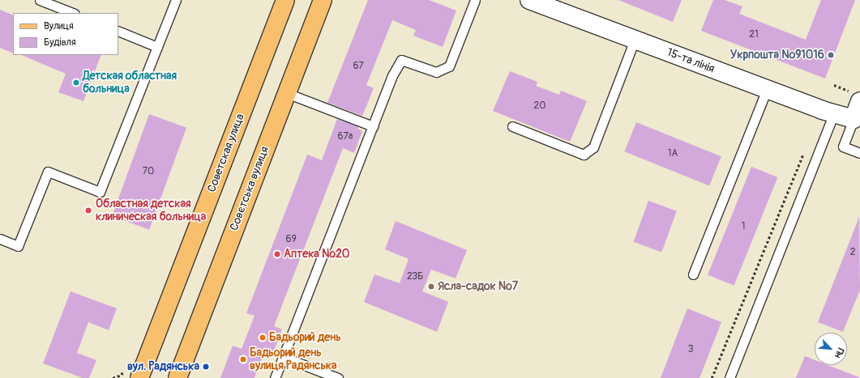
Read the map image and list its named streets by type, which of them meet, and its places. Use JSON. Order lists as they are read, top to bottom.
{
  "streets": {
    "main road": ["Советская улица", "Совєтська вулиця"],
    "street": ["15-та лінія"]
  },
  "places": [
    "Укрпошта №91016",
    "Детская областная больница",
    "Областная детская клиническая больница",
    "Аптека №20",
    "Ясла-садок №7",
    "Бадьорий день",
    "Бадьорий день вулиця Радянська",
    "вул. Радянська"
  ],
  "house_numbers": [
    "21",
    "67",
    "20",
    "67а",
    "1А",
    "70",
    "1",
    "69",
    "2",
    "23Б",
    "3"
  ],
  "legend": ["Вулиця", "Будівля"],
  "north": "bottom right"
}
